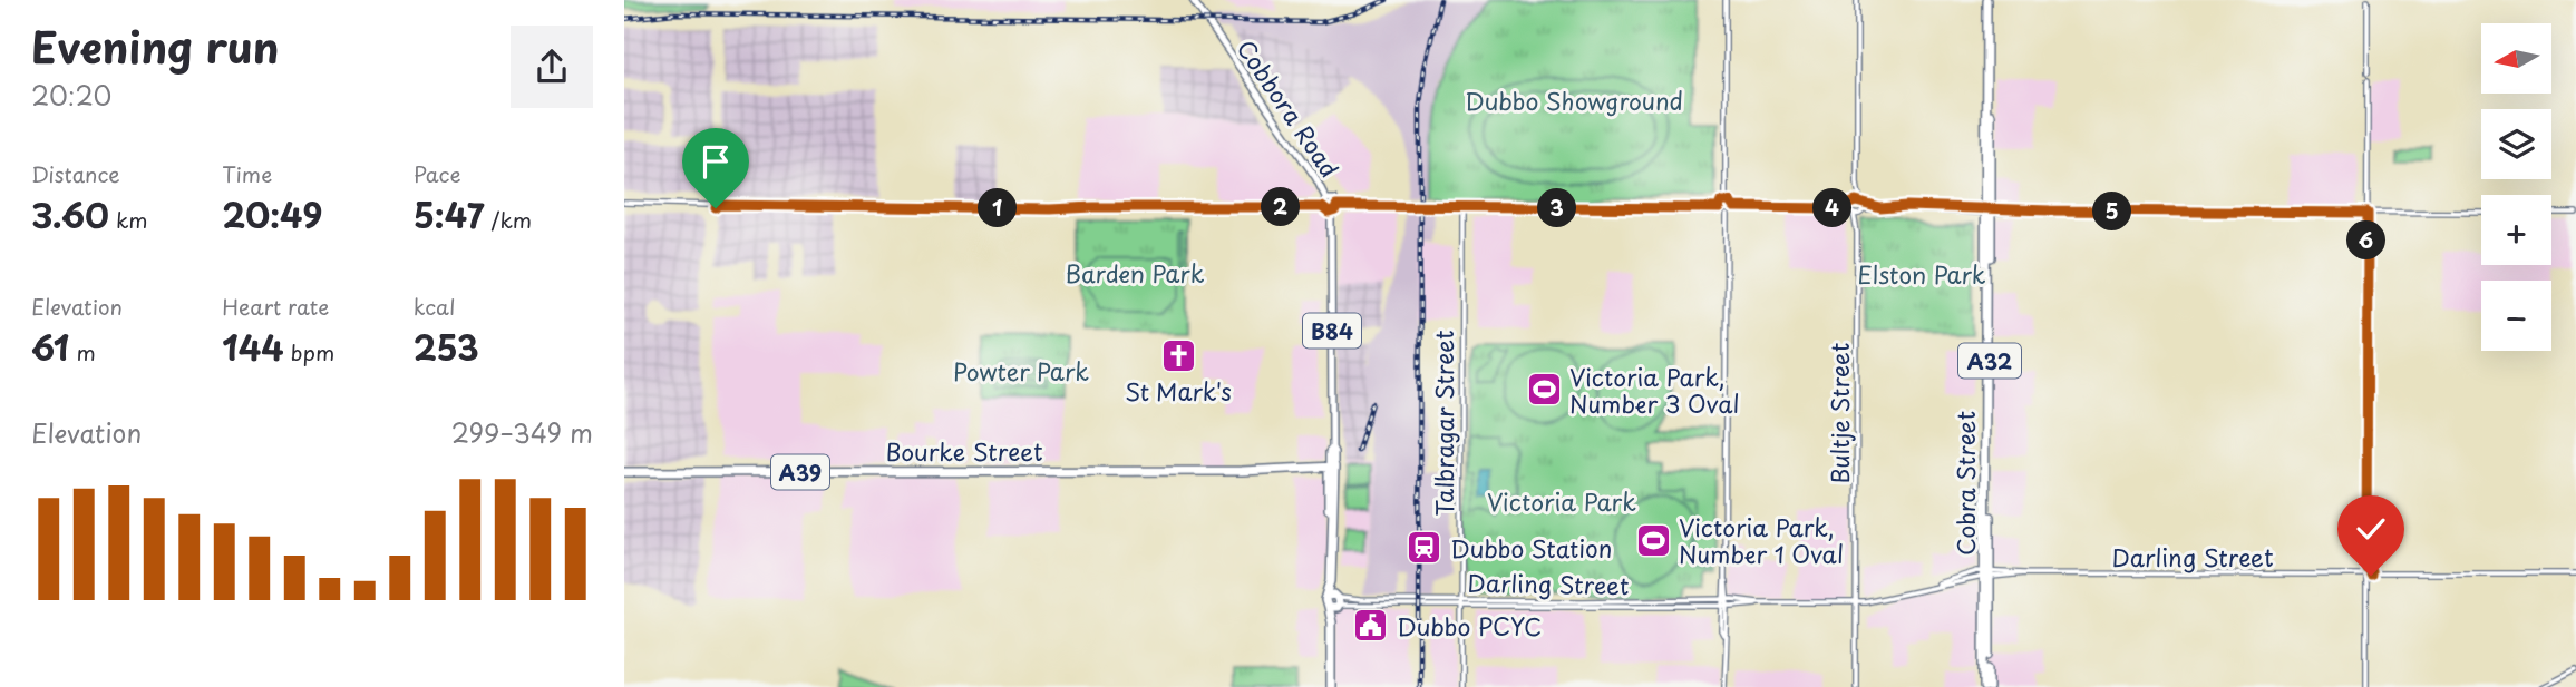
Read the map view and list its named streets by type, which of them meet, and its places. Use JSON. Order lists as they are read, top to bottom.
{
  "streets": {
    "highway": [
      "A32",
      "Bourke Street",
      "A39",
      "Cobra Street"
    ],
    "main road": ["Cobbora Road", "B84"],
    "street": ["Bultje Street", "Talbragar Street", "Darling Street"]
  },
  "crossings": [
    ["Cobbora Road", "B84"],
    ["B84", "Bourke Street"],
    ["Bultje Street", "Darling Street"],
    ["Talbragar Street", "Darling Street"],
    ["Cobra Street", "Darling Street"]
  ],
  "parks": [
    "Dubbo Showground",
    "Barden Park",
    "Elston Park",
    "Powter Park",
    "Victoria Park"
  ],
  "places": {
    "church": ["St Mark's"],
    "sports": ["Victoria Park, Number 3 Oval", "Victoria Park, Number 1 Oval"],
    "station": ["Dubbo Station"],
    "public building": ["Dubbo PCYC"]
  },
  "north": "left",
  "page": {
    "heading": ["Evening run", "20:20"],
    "map_buttons": ["+", "−"],
    "stats": [
      ["Distance", "3.60 km"],
      ["Time", "20:49"],
      ["Pace", "5:47 /km"],
      ["Elevation", "61 m"],
      ["Heart rate", "144 bpm"],
      ["kcal", "253"]
    ],
    "pins": [
      "2",
      "1",
      "3",
      "4",
      "5",
      "6"
    ],
    "chart": ["Elevation", "299–349 m"]
  }
}
